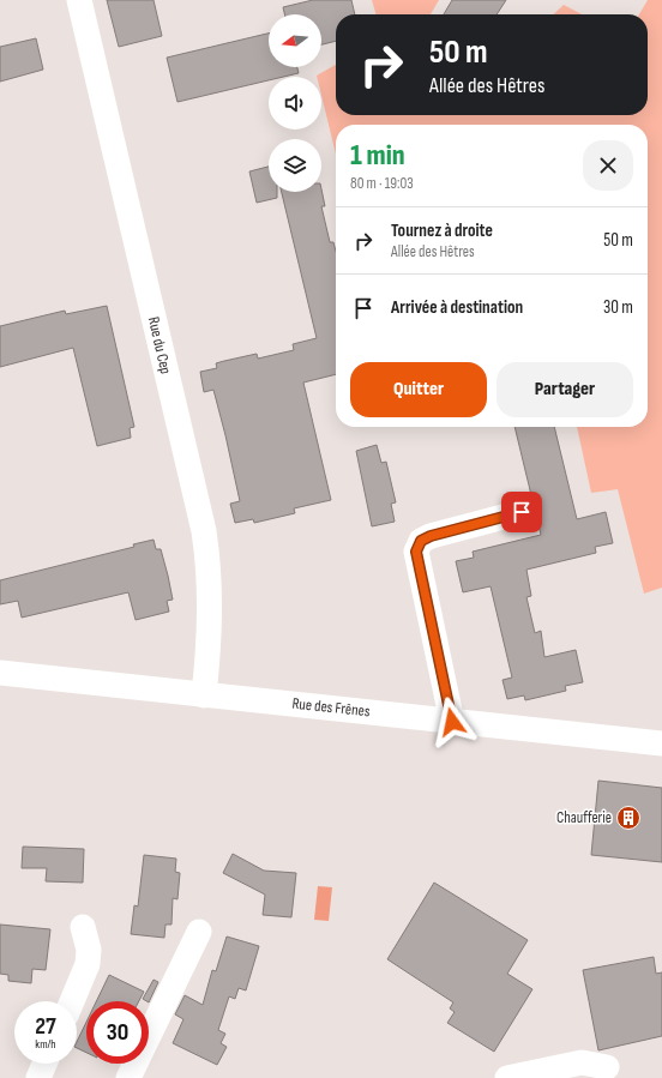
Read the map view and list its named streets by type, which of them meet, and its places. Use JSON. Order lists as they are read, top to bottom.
{
  "streets": {
    "street": ["Rue du Cep", "Rue des Frênes"]
  },
  "crossings": [
    ["Rue du Cep", "Rue des Frênes"]
  ],
  "places": {
    "building": ["Chaufferie"]
  },
  "north": "left",
  "page": {
    "turn": ["50 m", "Allée des Hêtres"],
    "heading": ["1 min", "80 m · 19:03"],
    "list": [
      {
        "name": "Tournez à droite",
        "note": "Allée des Hêtres",
        "value": "50 m"
      },
      {
        "name": "Arrivée à destination",
        "value": "30 m"
      }
    ],
    "buttons": ["Quitter", "Partager"],
    "speed": "27 km/h",
    "limit": "30"
  }
}
